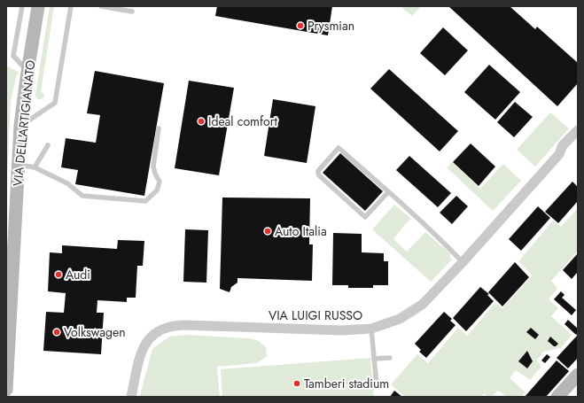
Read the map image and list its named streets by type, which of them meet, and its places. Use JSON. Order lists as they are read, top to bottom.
{
  "streets": {
    "street": ["VIA DELL'ARTIGIANATO", "VIA LUIGI RUSSO"]
  },
  "places": [
    "Prysmian",
    "Ideal comfort",
    "Auto Italia",
    "Audi",
    "Volkswagen",
    "Tamberi stadium"
  ]
}
